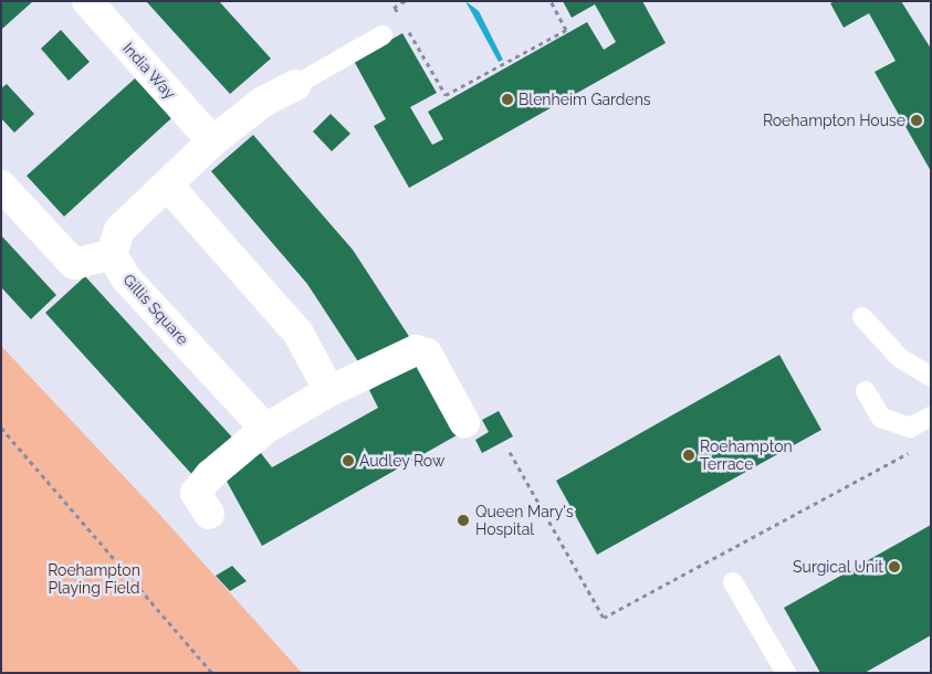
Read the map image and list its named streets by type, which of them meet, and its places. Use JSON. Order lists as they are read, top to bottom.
{
  "streets": {
    "street": ["India Way", "Gillis Square"]
  },
  "parks": ["Roehampton Playing Field"],
  "places": [
    "Blenheim Gardens",
    "Roehampton House",
    "Roehampton Terrace",
    "Audley Row",
    "Queen Mary's Hospital",
    "Surgical Unit"
  ]
}
